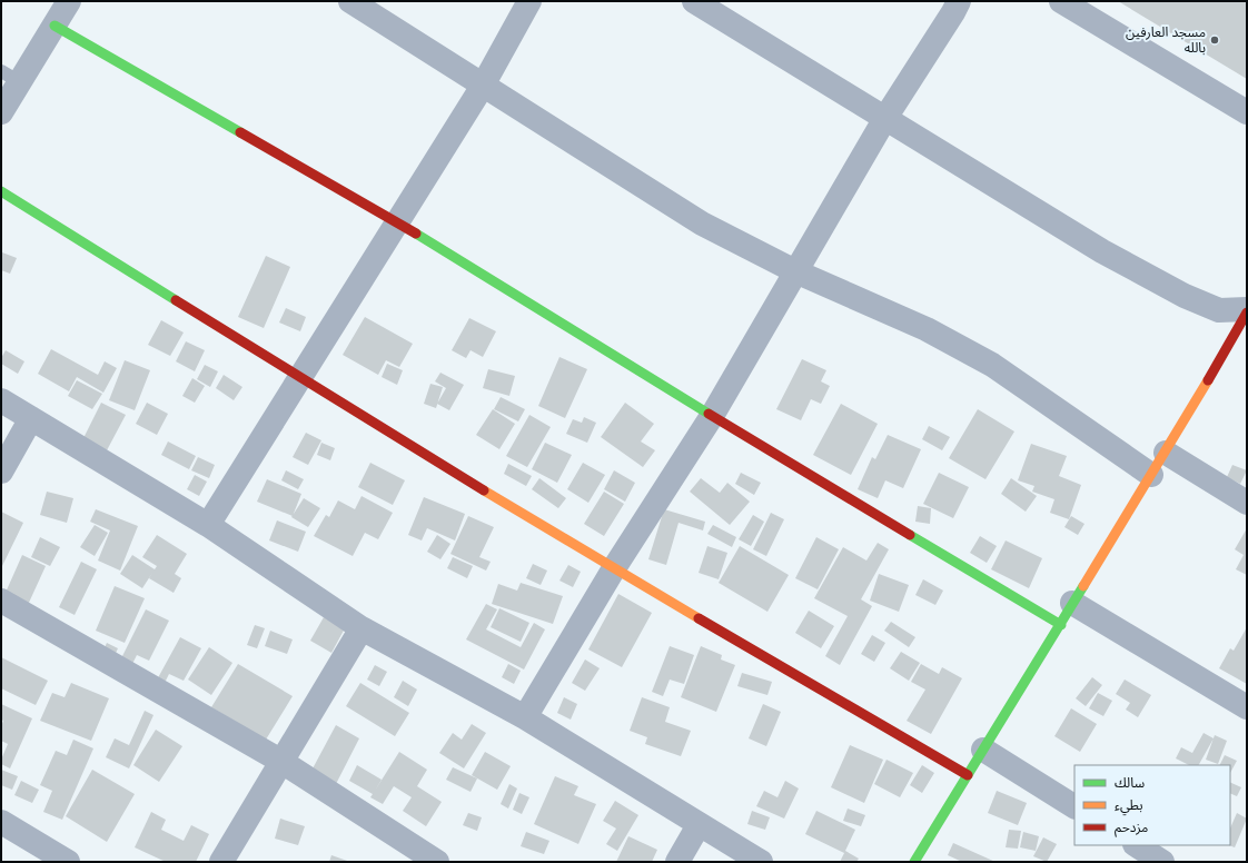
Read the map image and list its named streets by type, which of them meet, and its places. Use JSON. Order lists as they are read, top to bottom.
{
  "places": ["مسجد العارفين بالله"],
  "legend": ["سالك", "بطيء", "مزدحم"]
}
